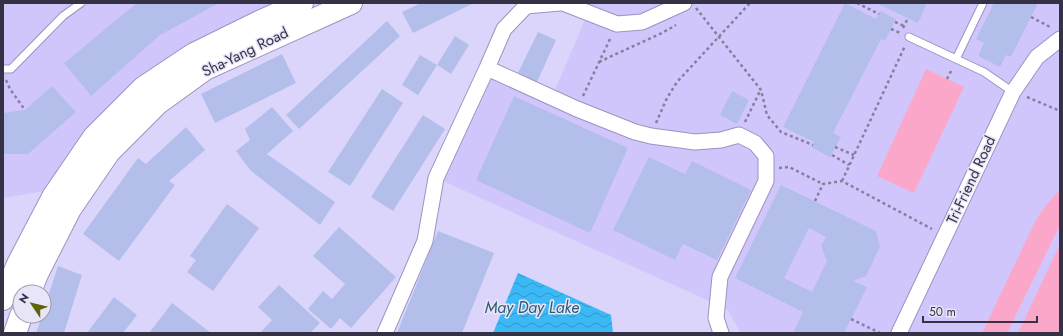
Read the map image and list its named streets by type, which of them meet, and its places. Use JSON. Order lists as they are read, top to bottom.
{
  "streets": {
    "main road": ["Sha-Yang Road"],
    "street": ["Tri-Friend Road"]
  },
  "water": ["May Day Lake"],
  "scale_bar": "50 m",
  "north": "top left"
}
